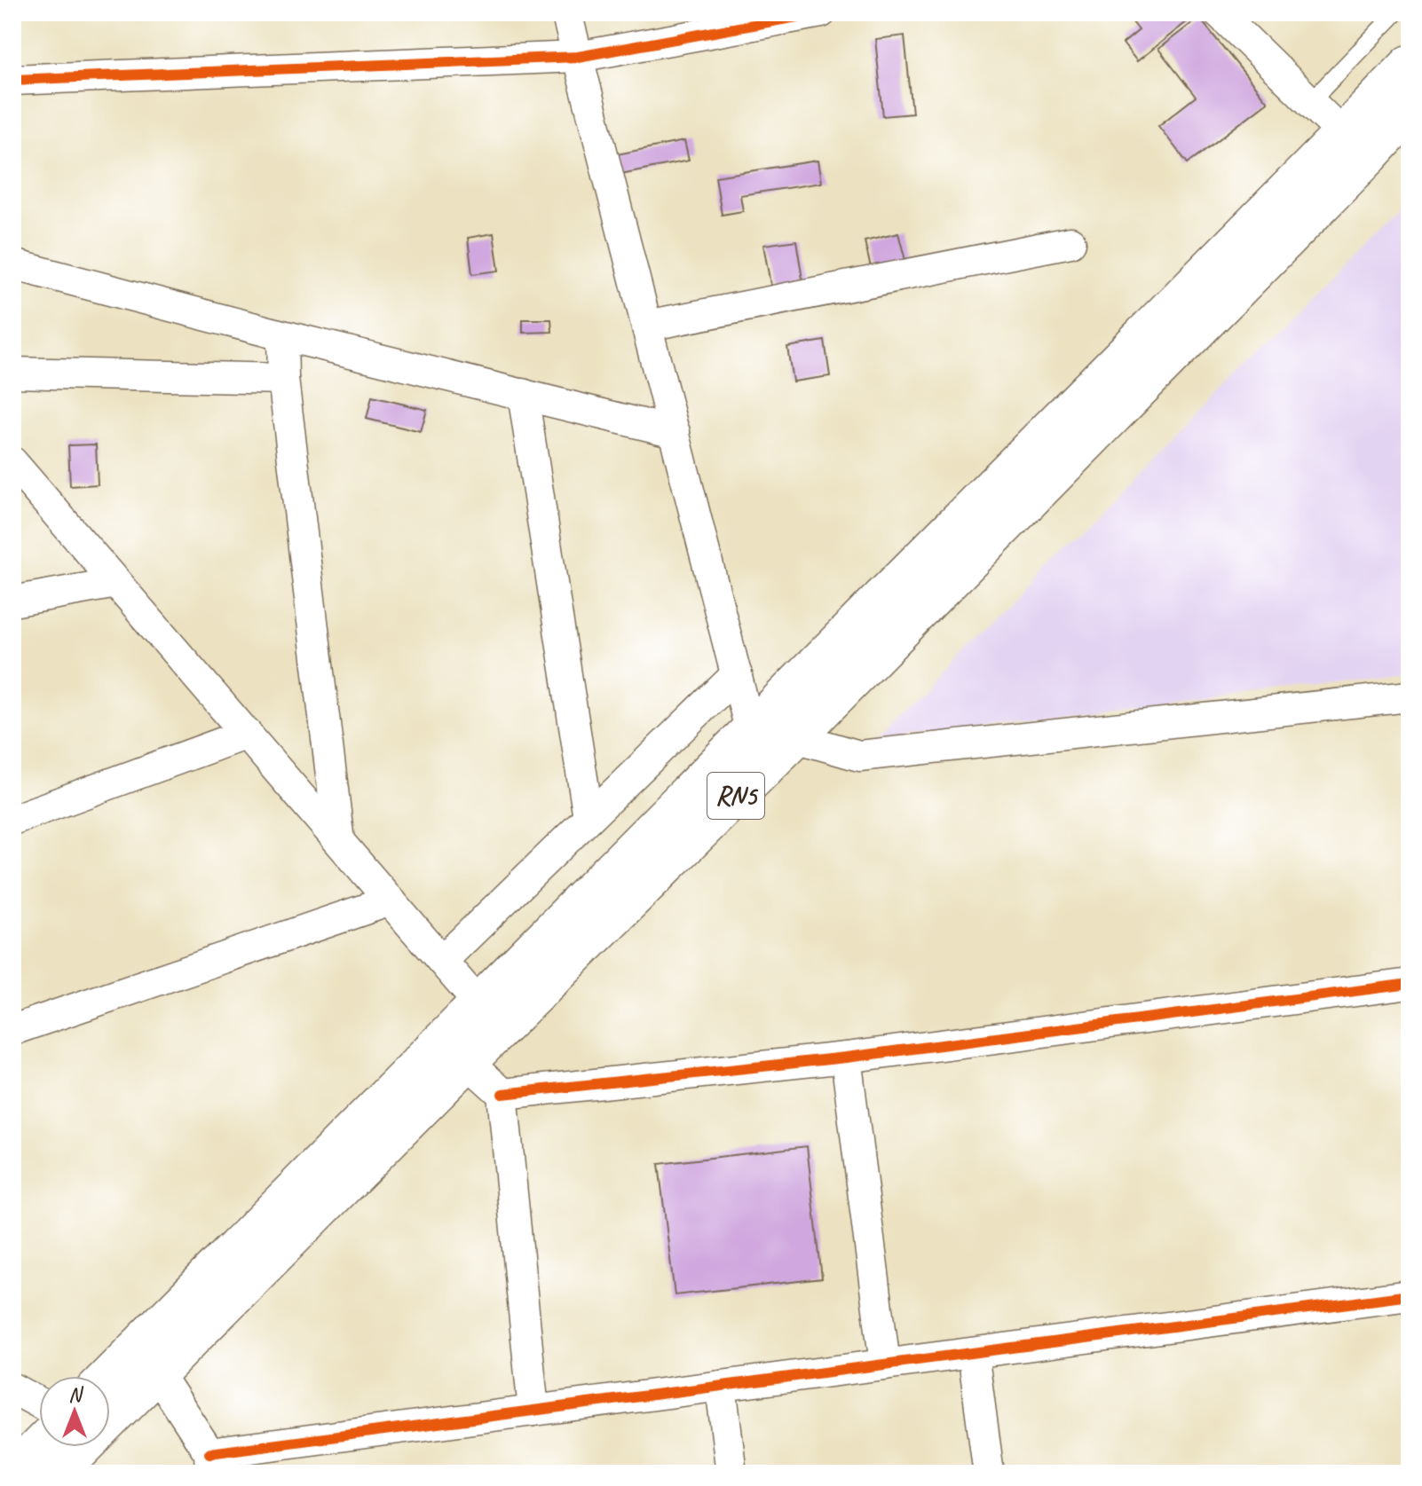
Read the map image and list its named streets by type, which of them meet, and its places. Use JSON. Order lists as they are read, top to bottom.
{
  "streets": {
    "highway": ["RN5"]
  },
  "north": "top"
}
